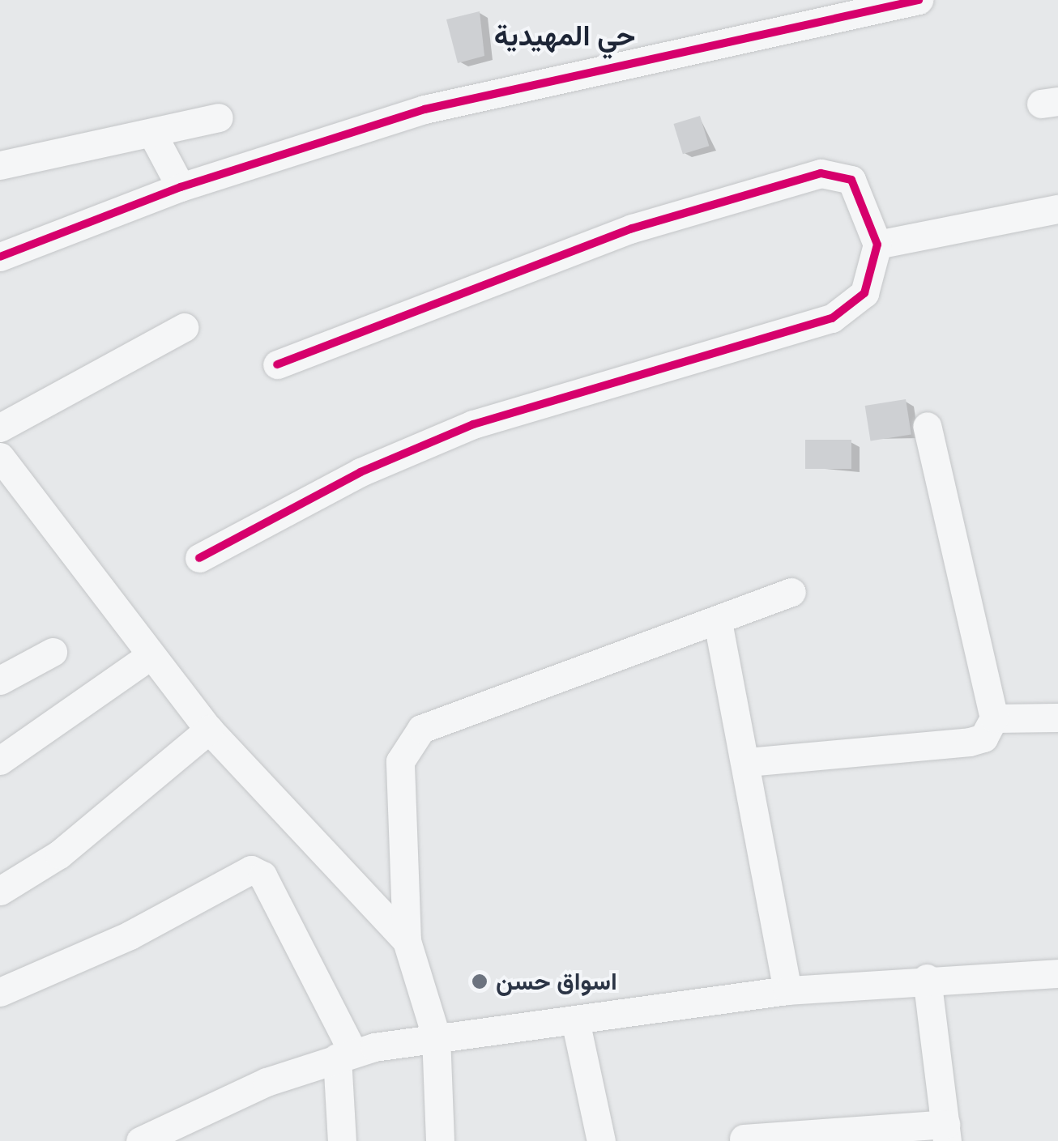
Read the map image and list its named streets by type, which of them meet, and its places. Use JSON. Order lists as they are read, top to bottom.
{
  "districts": ["حي المهيدية"],
  "places": ["اسواق حسن"]
}
